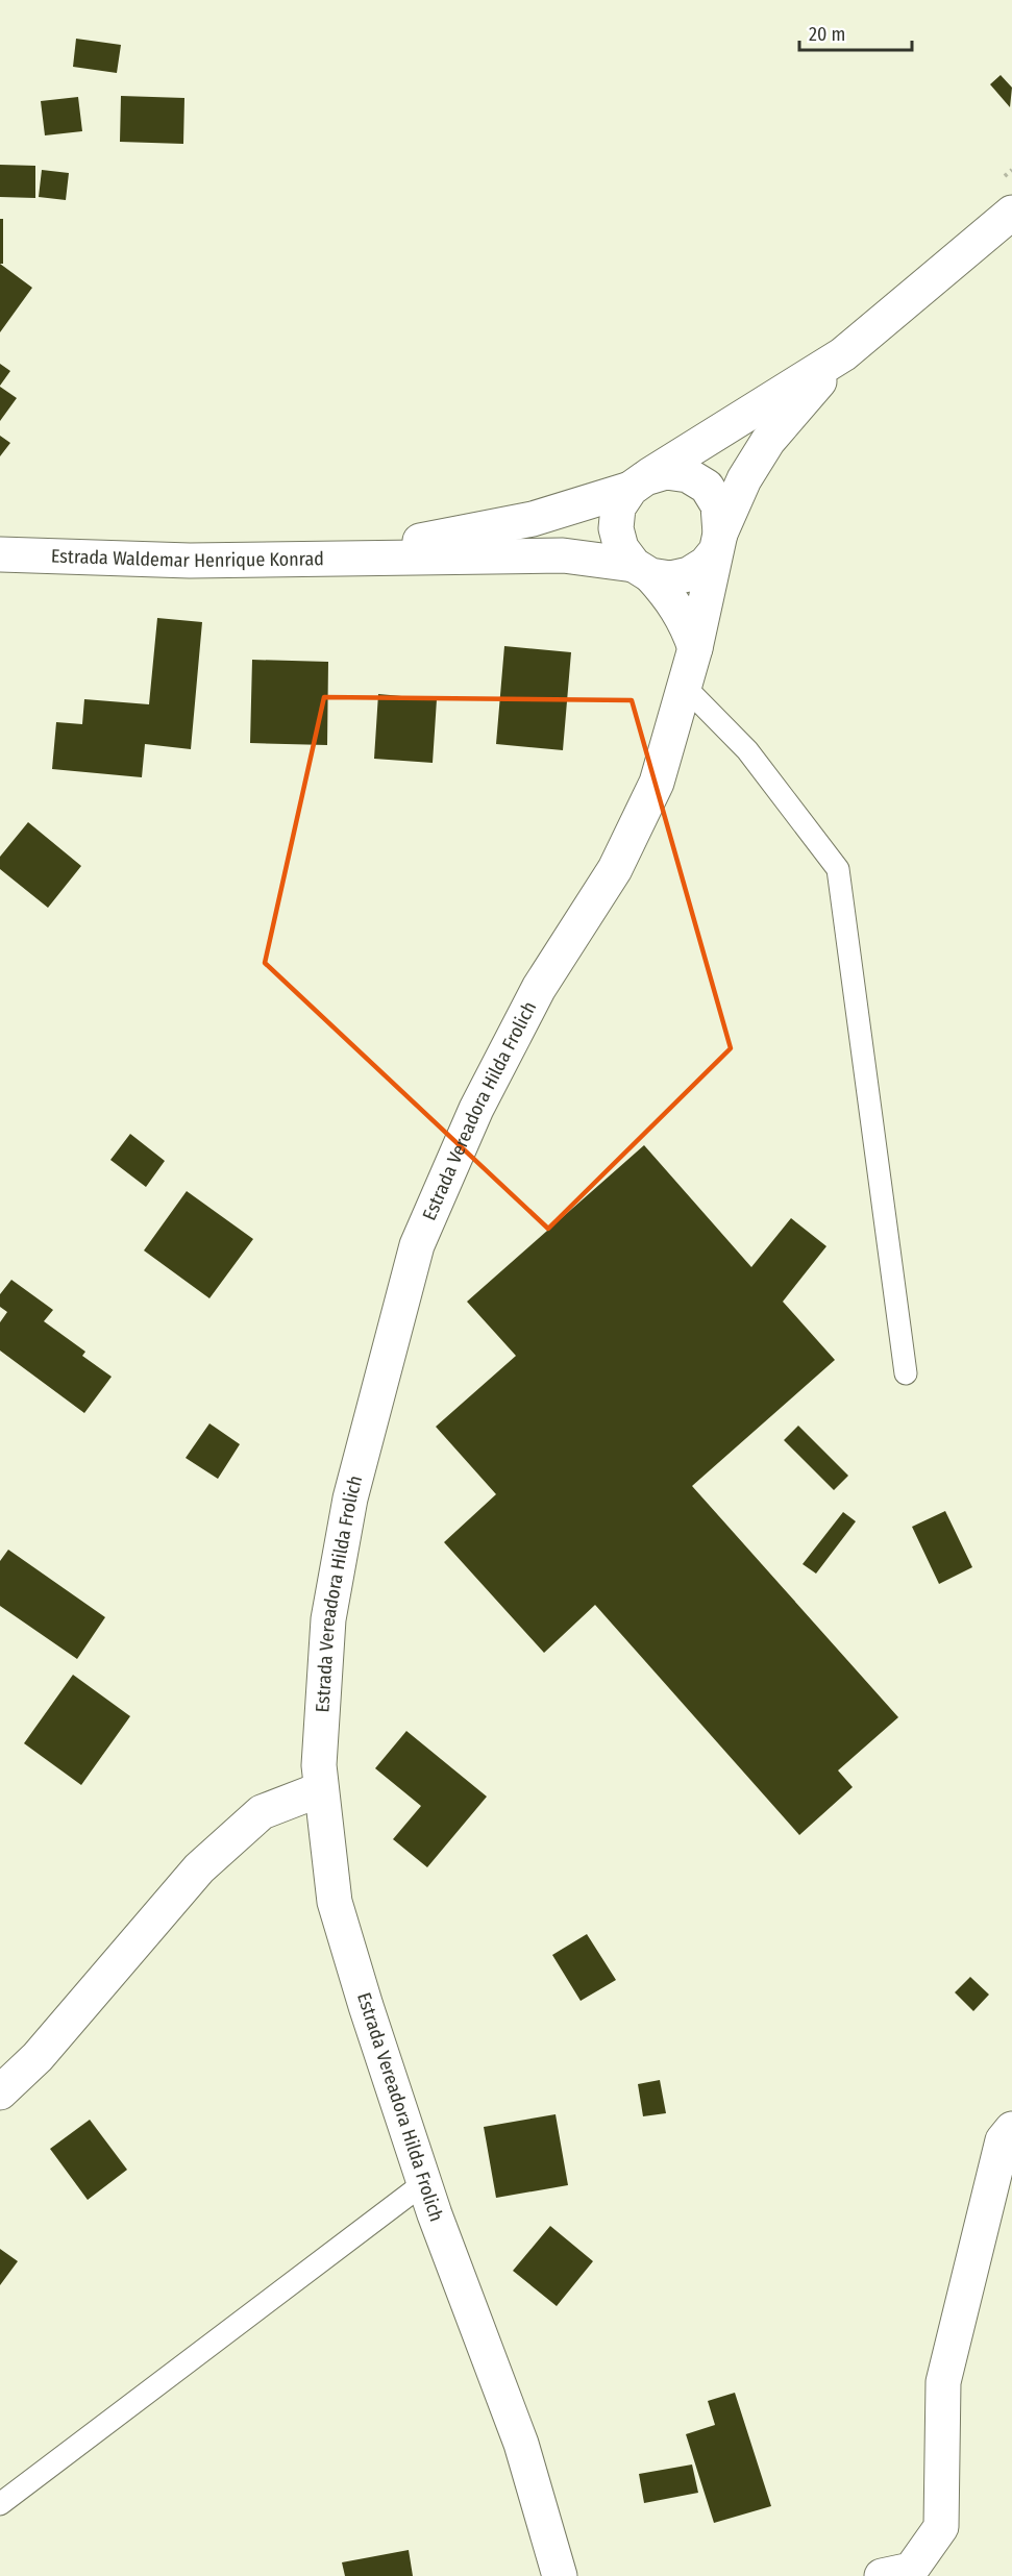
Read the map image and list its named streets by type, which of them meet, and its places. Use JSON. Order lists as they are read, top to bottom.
{
  "streets": {
    "street": ["Estrada Waldemar Henrique Konrad", "Estrada Vereadora Hilda Frolich"]
  },
  "crossings": [
    ["Estrada Waldemar Henrique Konrad", "Estrada Vereadora Hilda Frolich"]
  ],
  "scale_bar": "20 m"
}
